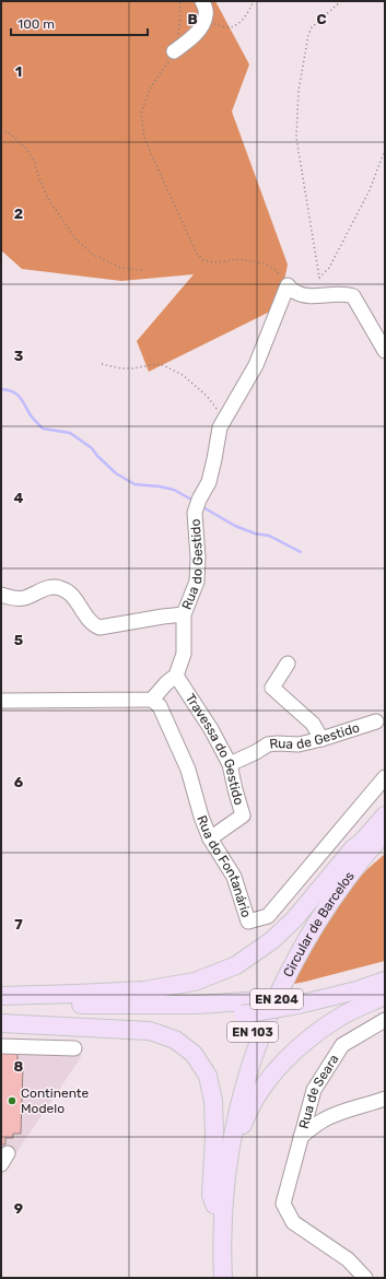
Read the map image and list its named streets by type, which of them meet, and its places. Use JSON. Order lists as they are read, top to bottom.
{
  "streets": {
    "main road": ["Circular de Barcelos", "EN 204", "EN 103"],
    "street": [
      "Rua do Gestido",
      "Rua de Gestido",
      "Travessa do Gestido",
      "Rua do Fontanário",
      "Rua de Seara"
    ]
  },
  "crossings": [
    ["Rua do Gestido", "Travessa do Gestido"],
    ["Rua de Gestido", "Travessa do Gestido"],
    ["Travessa do Gestido", "Rua do Fontanário"],
    ["Circular de Barcelos", "EN 103"]
  ],
  "places": ["Continente Modelo"],
  "scale_bar": "100 m",
  "grid": {
    "columns": ["B", "C"],
    "rows": [
      "1",
      "2",
      "3",
      "4",
      "5",
      "6",
      "7",
      "8",
      "9"
    ]
  }
}
